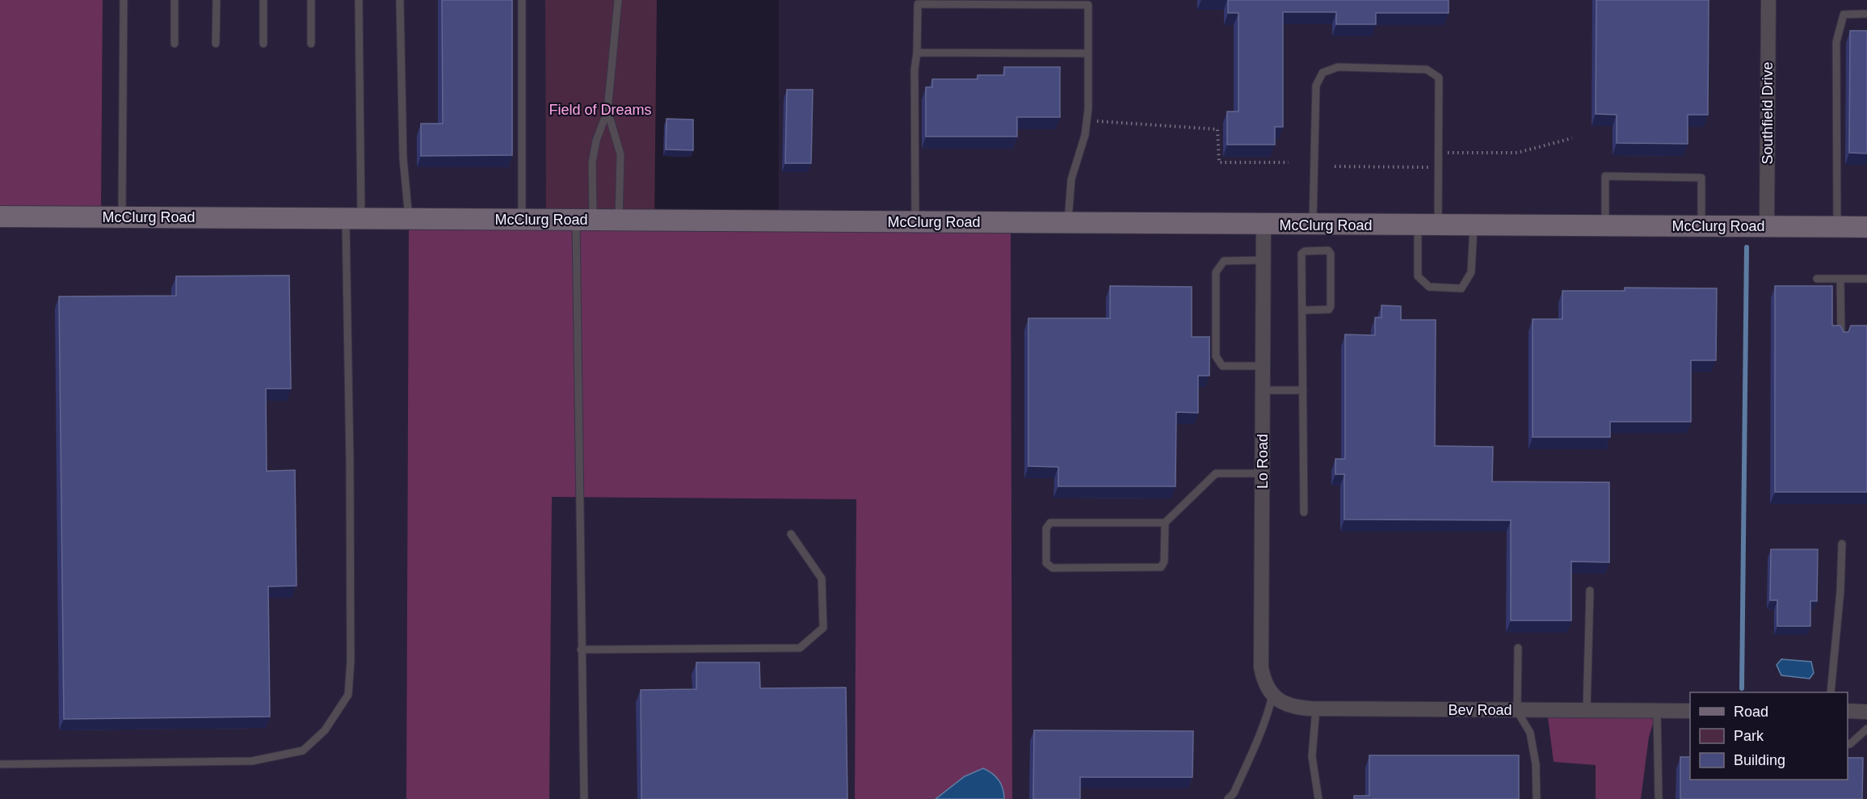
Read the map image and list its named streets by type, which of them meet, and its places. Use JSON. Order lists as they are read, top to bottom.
{
  "streets": {
    "street": [
      "Southfield Drive",
      "McClurg Road",
      "Lo Road",
      "Bev Road"
    ]
  },
  "crossings": [
    ["Southfield Drive", "McClurg Road"],
    ["McClurg Road", "Lo Road"],
    ["Lo Road", "Bev Road"]
  ],
  "parks": ["Field of Dreams"],
  "legend": ["Road", "Park", "Building"]
}
